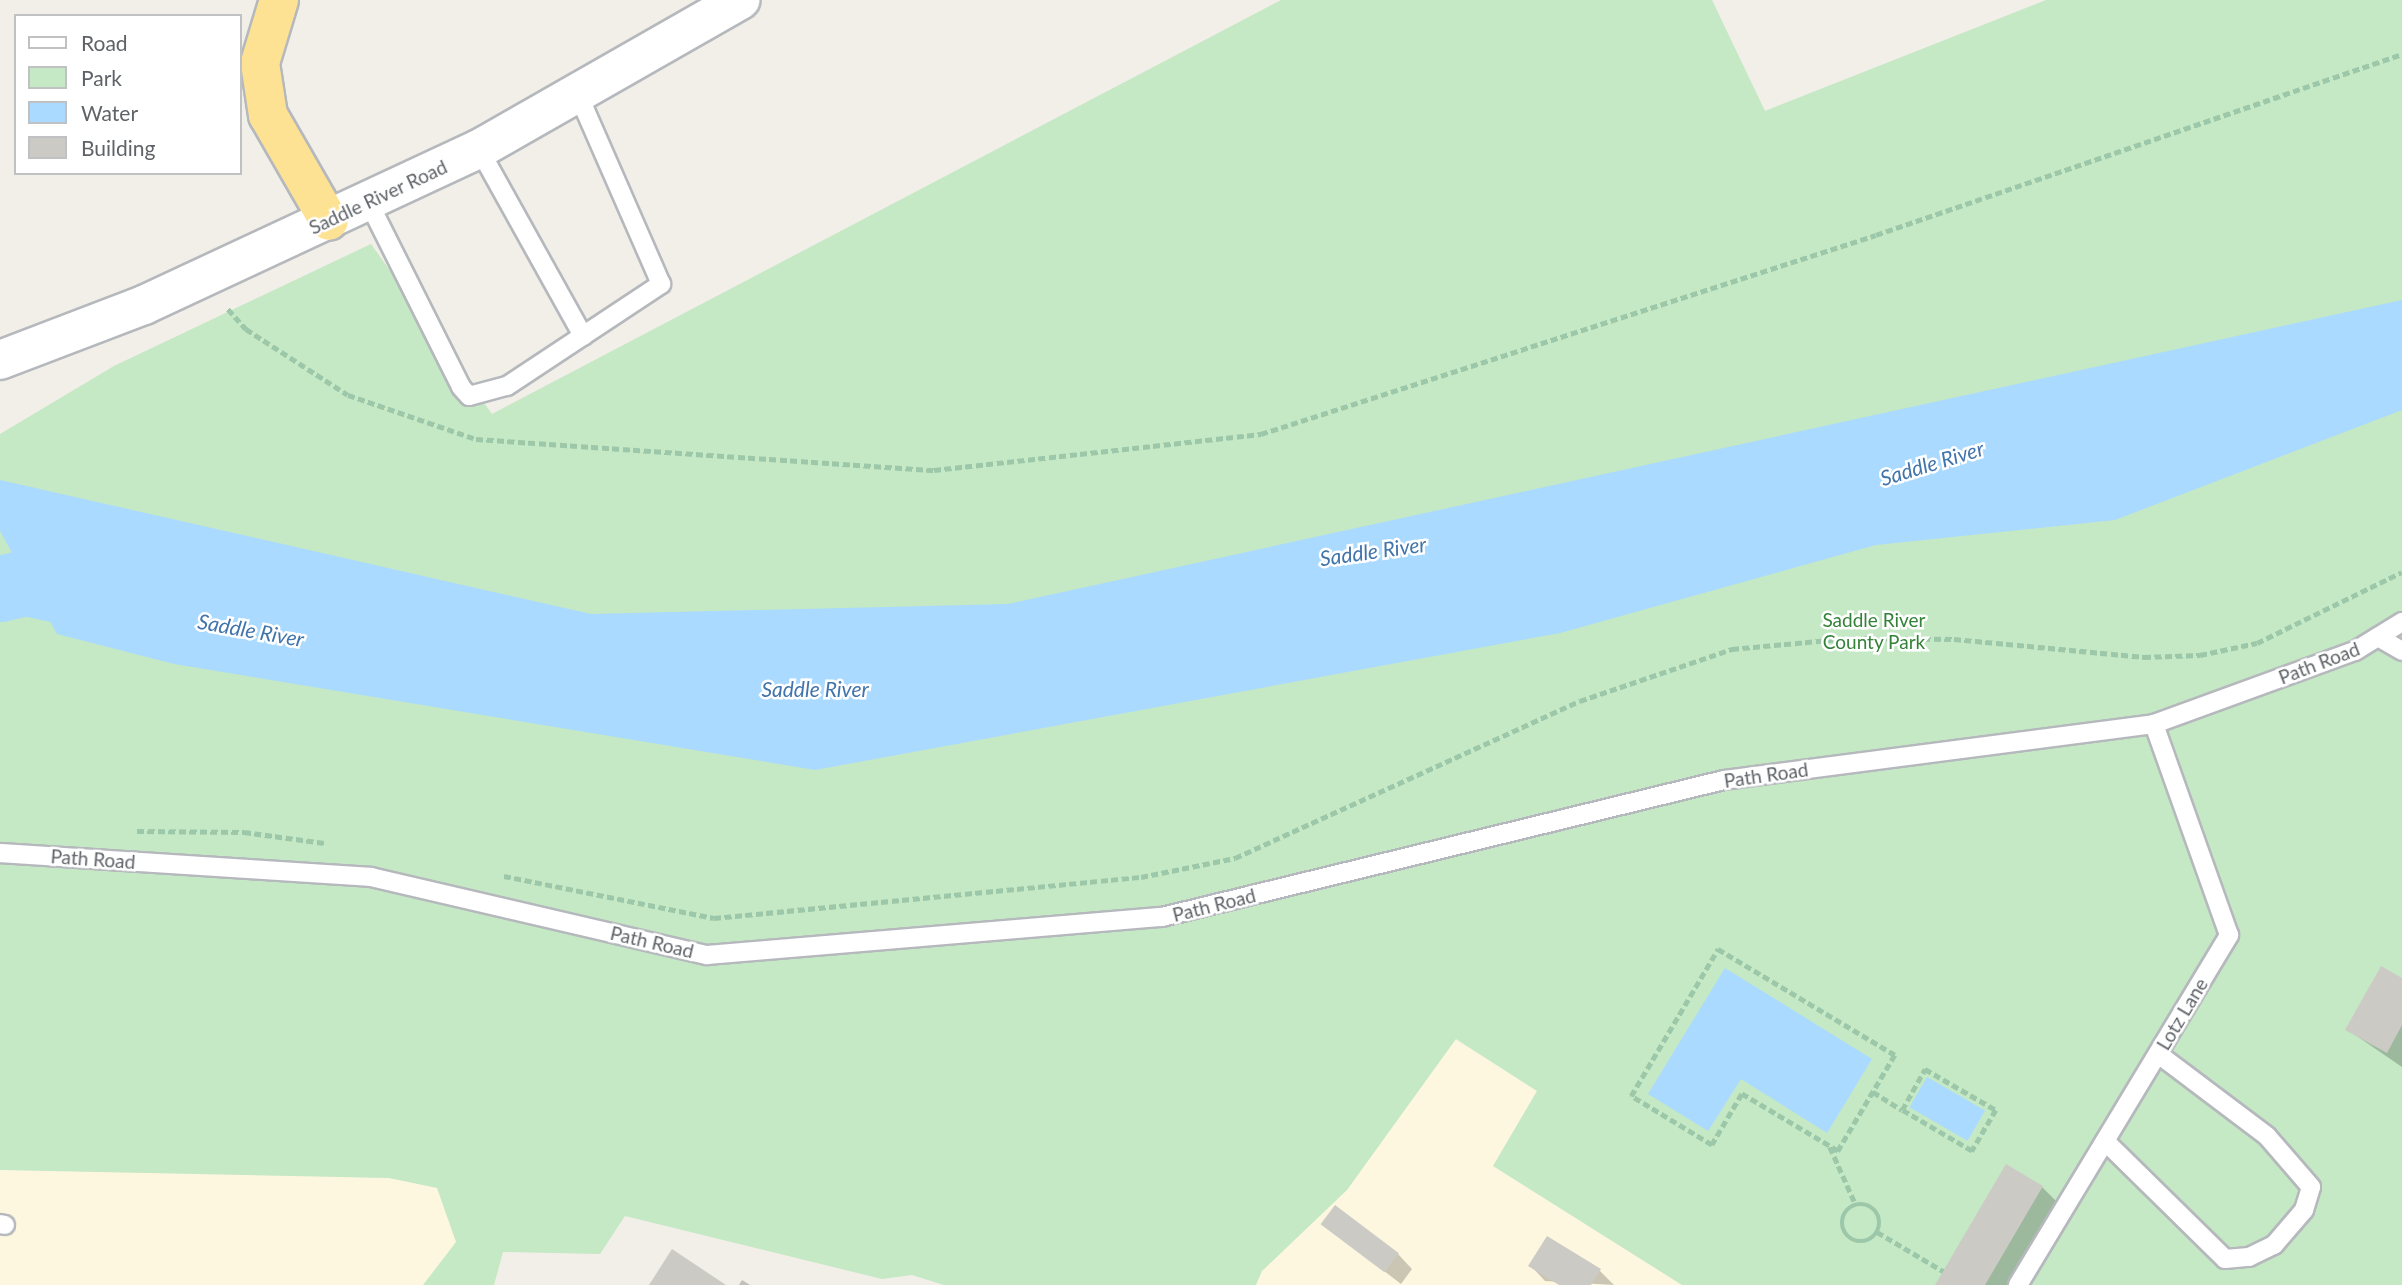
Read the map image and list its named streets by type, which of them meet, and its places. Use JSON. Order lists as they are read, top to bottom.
{
  "streets": {
    "street": ["Saddle River Road"],
    "lane": ["Path Road", "Lotz Lane"]
  },
  "crossings": [
    ["Path Road", "Lotz Lane"]
  ],
  "water": ["Saddle River"],
  "parks": ["Saddle River County Park"],
  "legend": [
    "Road",
    "Park",
    "Water",
    "Building"
  ]
}
